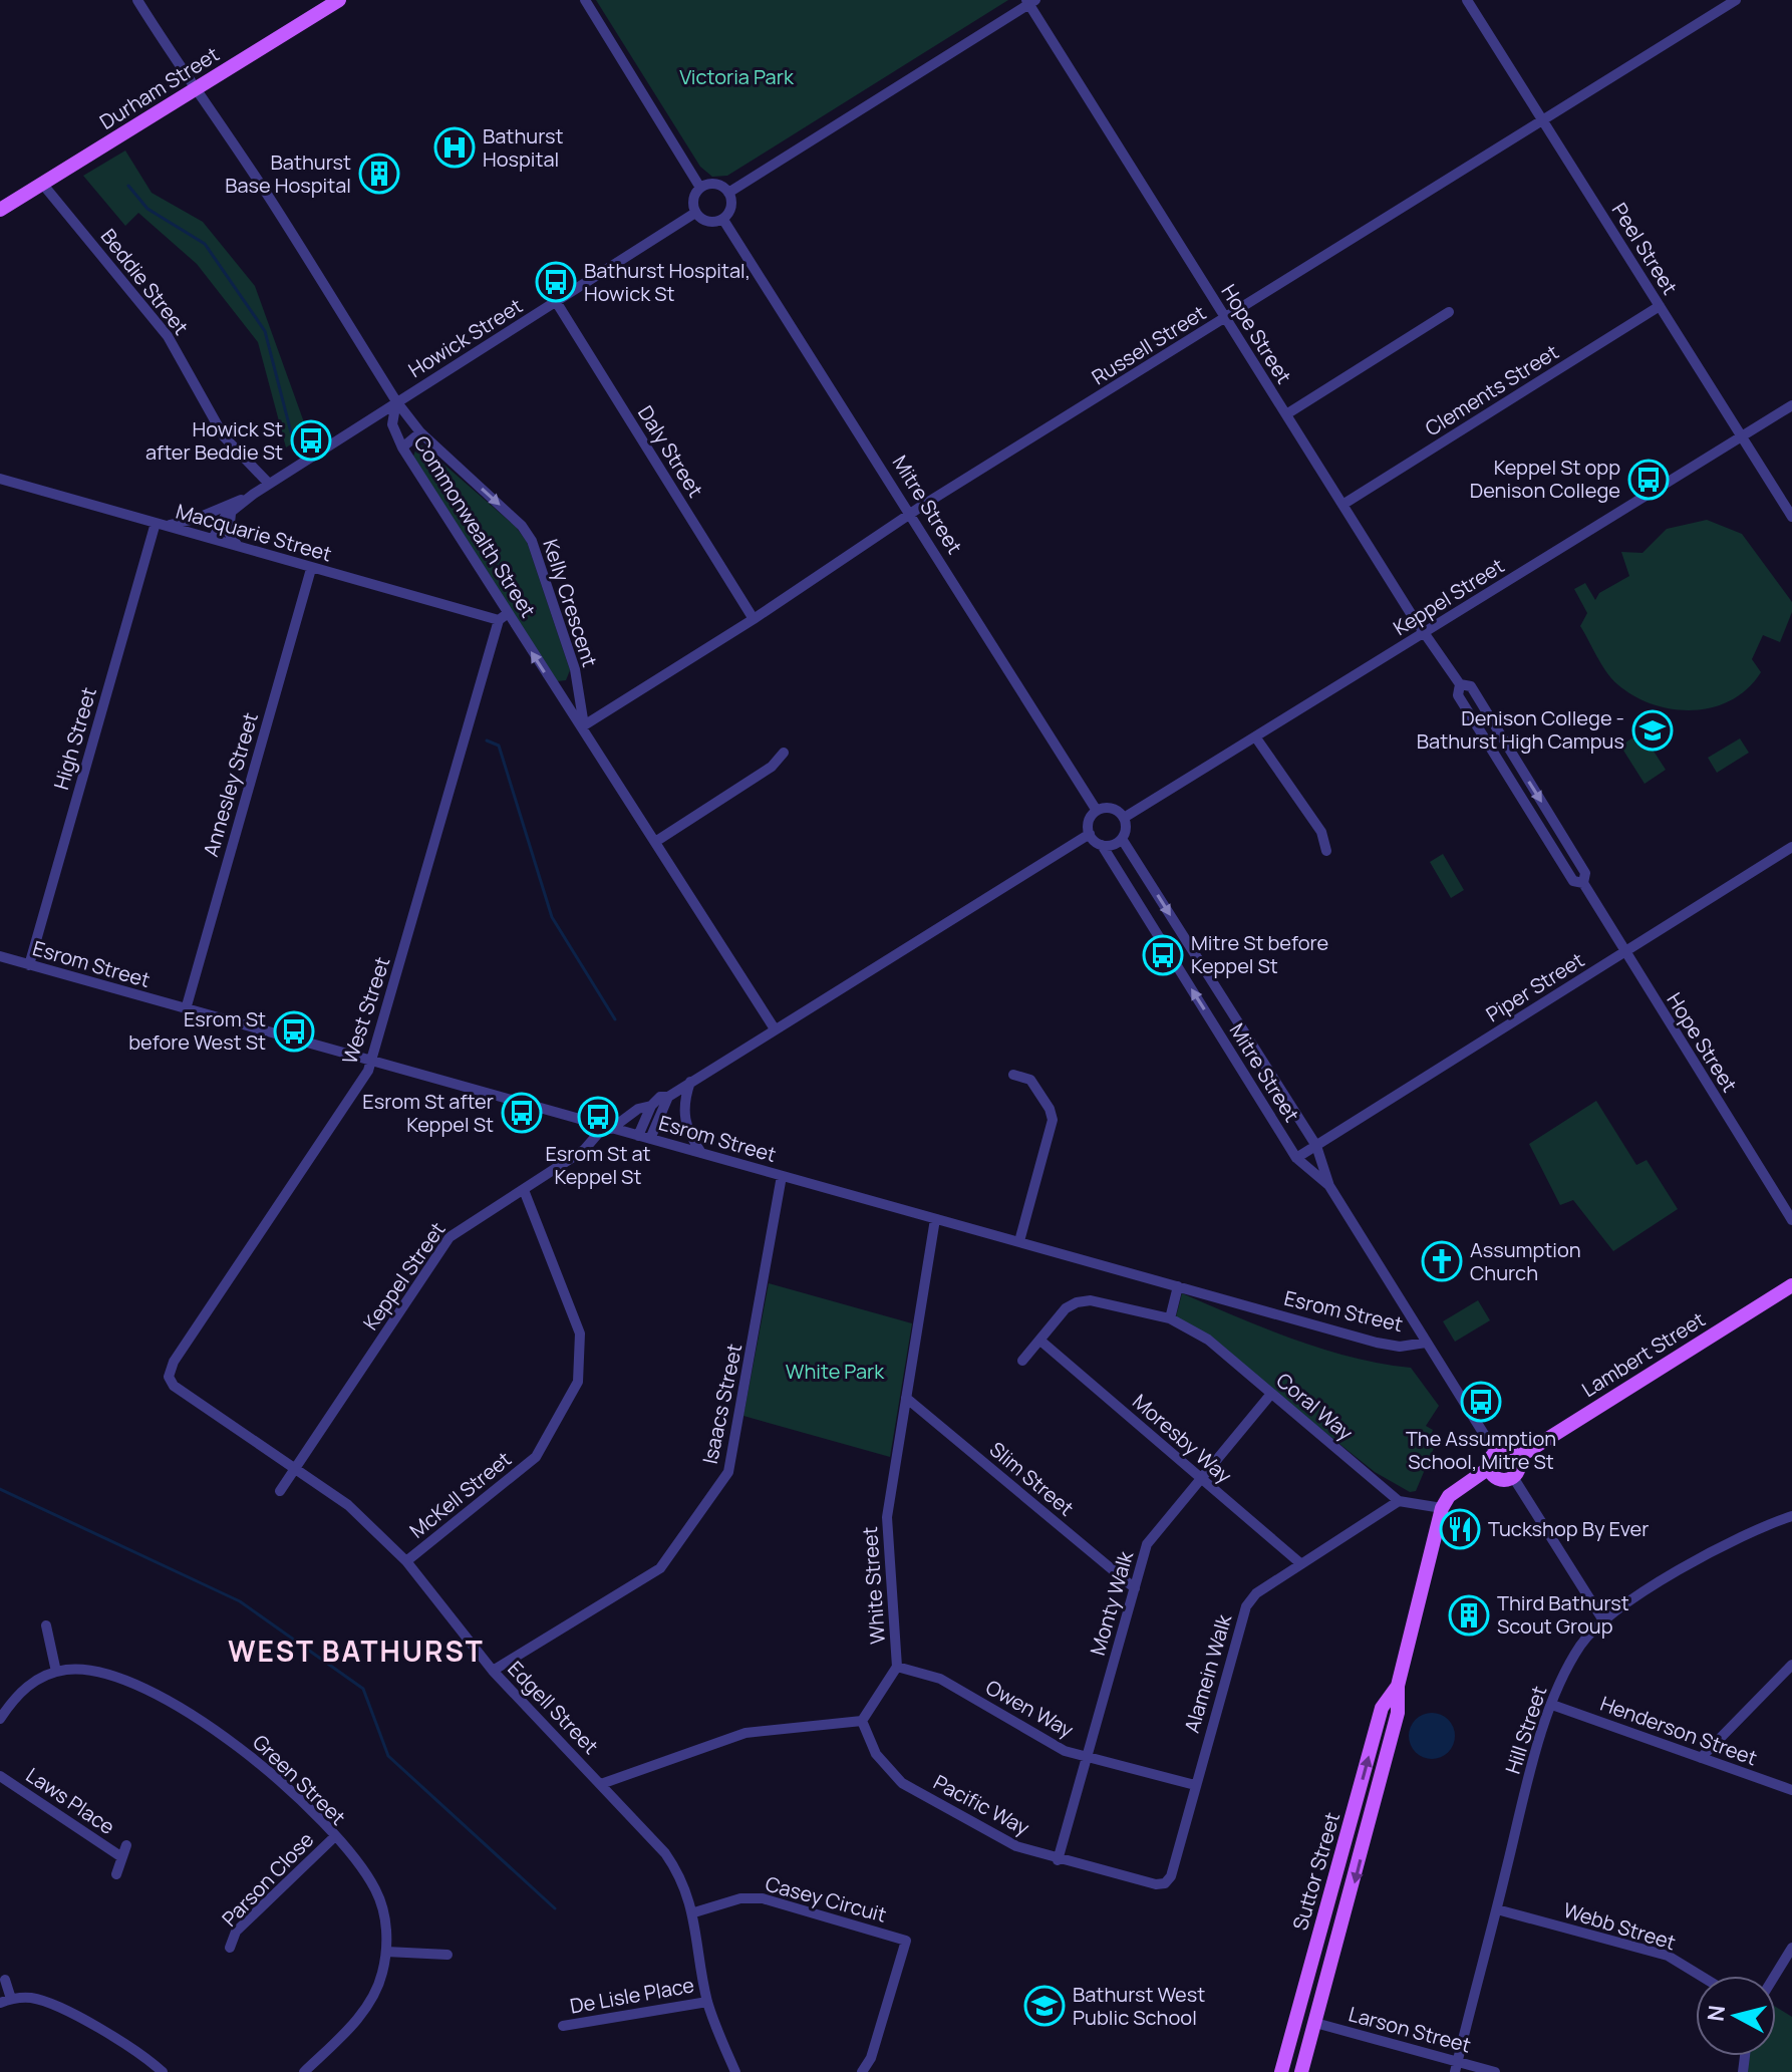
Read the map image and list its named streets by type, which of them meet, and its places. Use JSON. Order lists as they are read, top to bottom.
{
  "streets": {
    "main road": ["Durham Street", "Lambert Street", "Suttor Street"],
    "street": [
      "Peel Street",
      "Beddie Street",
      "Hope Street",
      "Howick Street",
      "Russell Street",
      "Clements Street",
      "Daly Street",
      "Mitre Street",
      "Commonwealth Street",
      "Macquarie Street",
      "Keppel Street",
      "Kelly Crescent",
      "High Street",
      "Annesley Street",
      "Esrom Street",
      "Piper Street",
      "West Street",
      "Isaacs Street",
      "Coral Way",
      "Moresby Way",
      "Slim Street",
      "McKell Street",
      "White Street",
      "Monty Walk",
      "Alamein Walk",
      "Edgell Street",
      "Owen Way",
      "Hill Street",
      "Henderson Street",
      "Green Street",
      "Laws Place",
      "Pacific Way",
      "Parson Close",
      "Casey Circuit",
      "Webb Street",
      "De Lisle Place",
      "Larson Street"
    ]
  },
  "crossings": [
    ["Durham Street", "Beddie Street"],
    ["Durham Street", "Commonwealth Street"],
    ["Peel Street", "Russell Street"],
    ["Peel Street", "Clements Street"],
    ["Peel Street", "Keppel Street"],
    ["Beddie Street", "Howick Street"],
    ["Hope Street", "Russell Street"],
    ["Hope Street", "Clements Street"],
    ["Hope Street", "Keppel Street"],
    ["Hope Street", "Piper Street"],
    ["Howick Street", "Daly Street"],
    ["Howick Street", "Mitre Street"],
    ["Howick Street", "Commonwealth Street"],
    ["Howick Street", "Macquarie Street"],
    ["Howick Street", "Kelly Crescent"],
    ["Howick Street", "High Street"],
    ["Russell Street", "Daly Street"],
    ["Russell Street", "Mitre Street"],
    ["Russell Street", "Commonwealth Street"],
    ["Russell Street", "Kelly Crescent"],
    ["Mitre Street", "Keppel Street"],
    ["Mitre Street", "Esrom Street"],
    ["Mitre Street", "Piper Street"],
    ["Mitre Street", "Lambert Street"],
    ["Commonwealth Street", "Macquarie Street"],
    ["Commonwealth Street", "Keppel Street"],
    ["Commonwealth Street", "Kelly Crescent"],
    ["Commonwealth Street", "West Street"],
    ["Macquarie Street", "High Street"],
    ["Macquarie Street", "Annesley Street"],
    ["Macquarie Street", "West Street"],
    ["Keppel Street", "Esrom Street"],
    ["Keppel Street", "McKell Street"],
    ["Keppel Street", "Edgell Street"],
    ["High Street", "Esrom Street"],
    ["Annesley Street", "Esrom Street"],
    ["Esrom Street", "West Street"],
    ["Esrom Street", "Isaacs Street"],
    ["Esrom Street", "White Street"],
    ["West Street", "Edgell Street"],
    ["Isaacs Street", "Edgell Street"],
    ["Coral Way", "Moresby Way"],
    ["Coral Way", "Monty Walk"],
    ["Coral Way", "Alamein Walk"],
    ["Moresby Way", "Monty Walk"],
    ["Moresby Way", "Alamein Walk"],
    ["Slim Street", "White Street"],
    ["Slim Street", "Monty Walk"],
    ["McKell Street", "Edgell Street"],
    ["White Street", "Owen Way"],
    ["White Street", "Pacific Way"],
    ["Monty Walk", "Owen Way"],
    ["Monty Walk", "Pacific Way"],
    ["Alamein Walk", "Owen Way"],
    ["Alamein Walk", "Pacific Way"],
    ["Edgell Street", "Casey Circuit"],
    ["Edgell Street", "De Lisle Place"],
    ["Hill Street", "Henderson Street"],
    ["Hill Street", "Webb Street"],
    ["Hill Street", "Larson Street"],
    ["Green Street", "Parson Close"],
    ["Suttor Street", "Larson Street"]
  ],
  "one_way": ["Kelly Crescent"],
  "districts": ["WEST BATHURST"],
  "parks": ["Victoria Park", "White Park"],
  "places": {
    "hospital": ["Bathurst Hospital"],
    "building": ["Bathurst Base Hospital", "Third Bathurst Scout Group"],
    "bus stop": [
      "Bathurst Hospital, Howick St",
      "Howick St after Beddie St",
      "Keppel St opp Denison College",
      "Mitre St before Keppel St",
      "Esrom St before West St",
      "Esrom St after Keppel St",
      "Esrom St at Keppel St",
      "The Assumption School, Mitre St"
    ],
    "school or university": ["Denison College - Bathurst High Campus", "Bathurst West Public School"],
    "church": ["Assumption Church"],
    "restaurant": ["Tuckshop By Ever"]
  },
  "north": "left"
}
